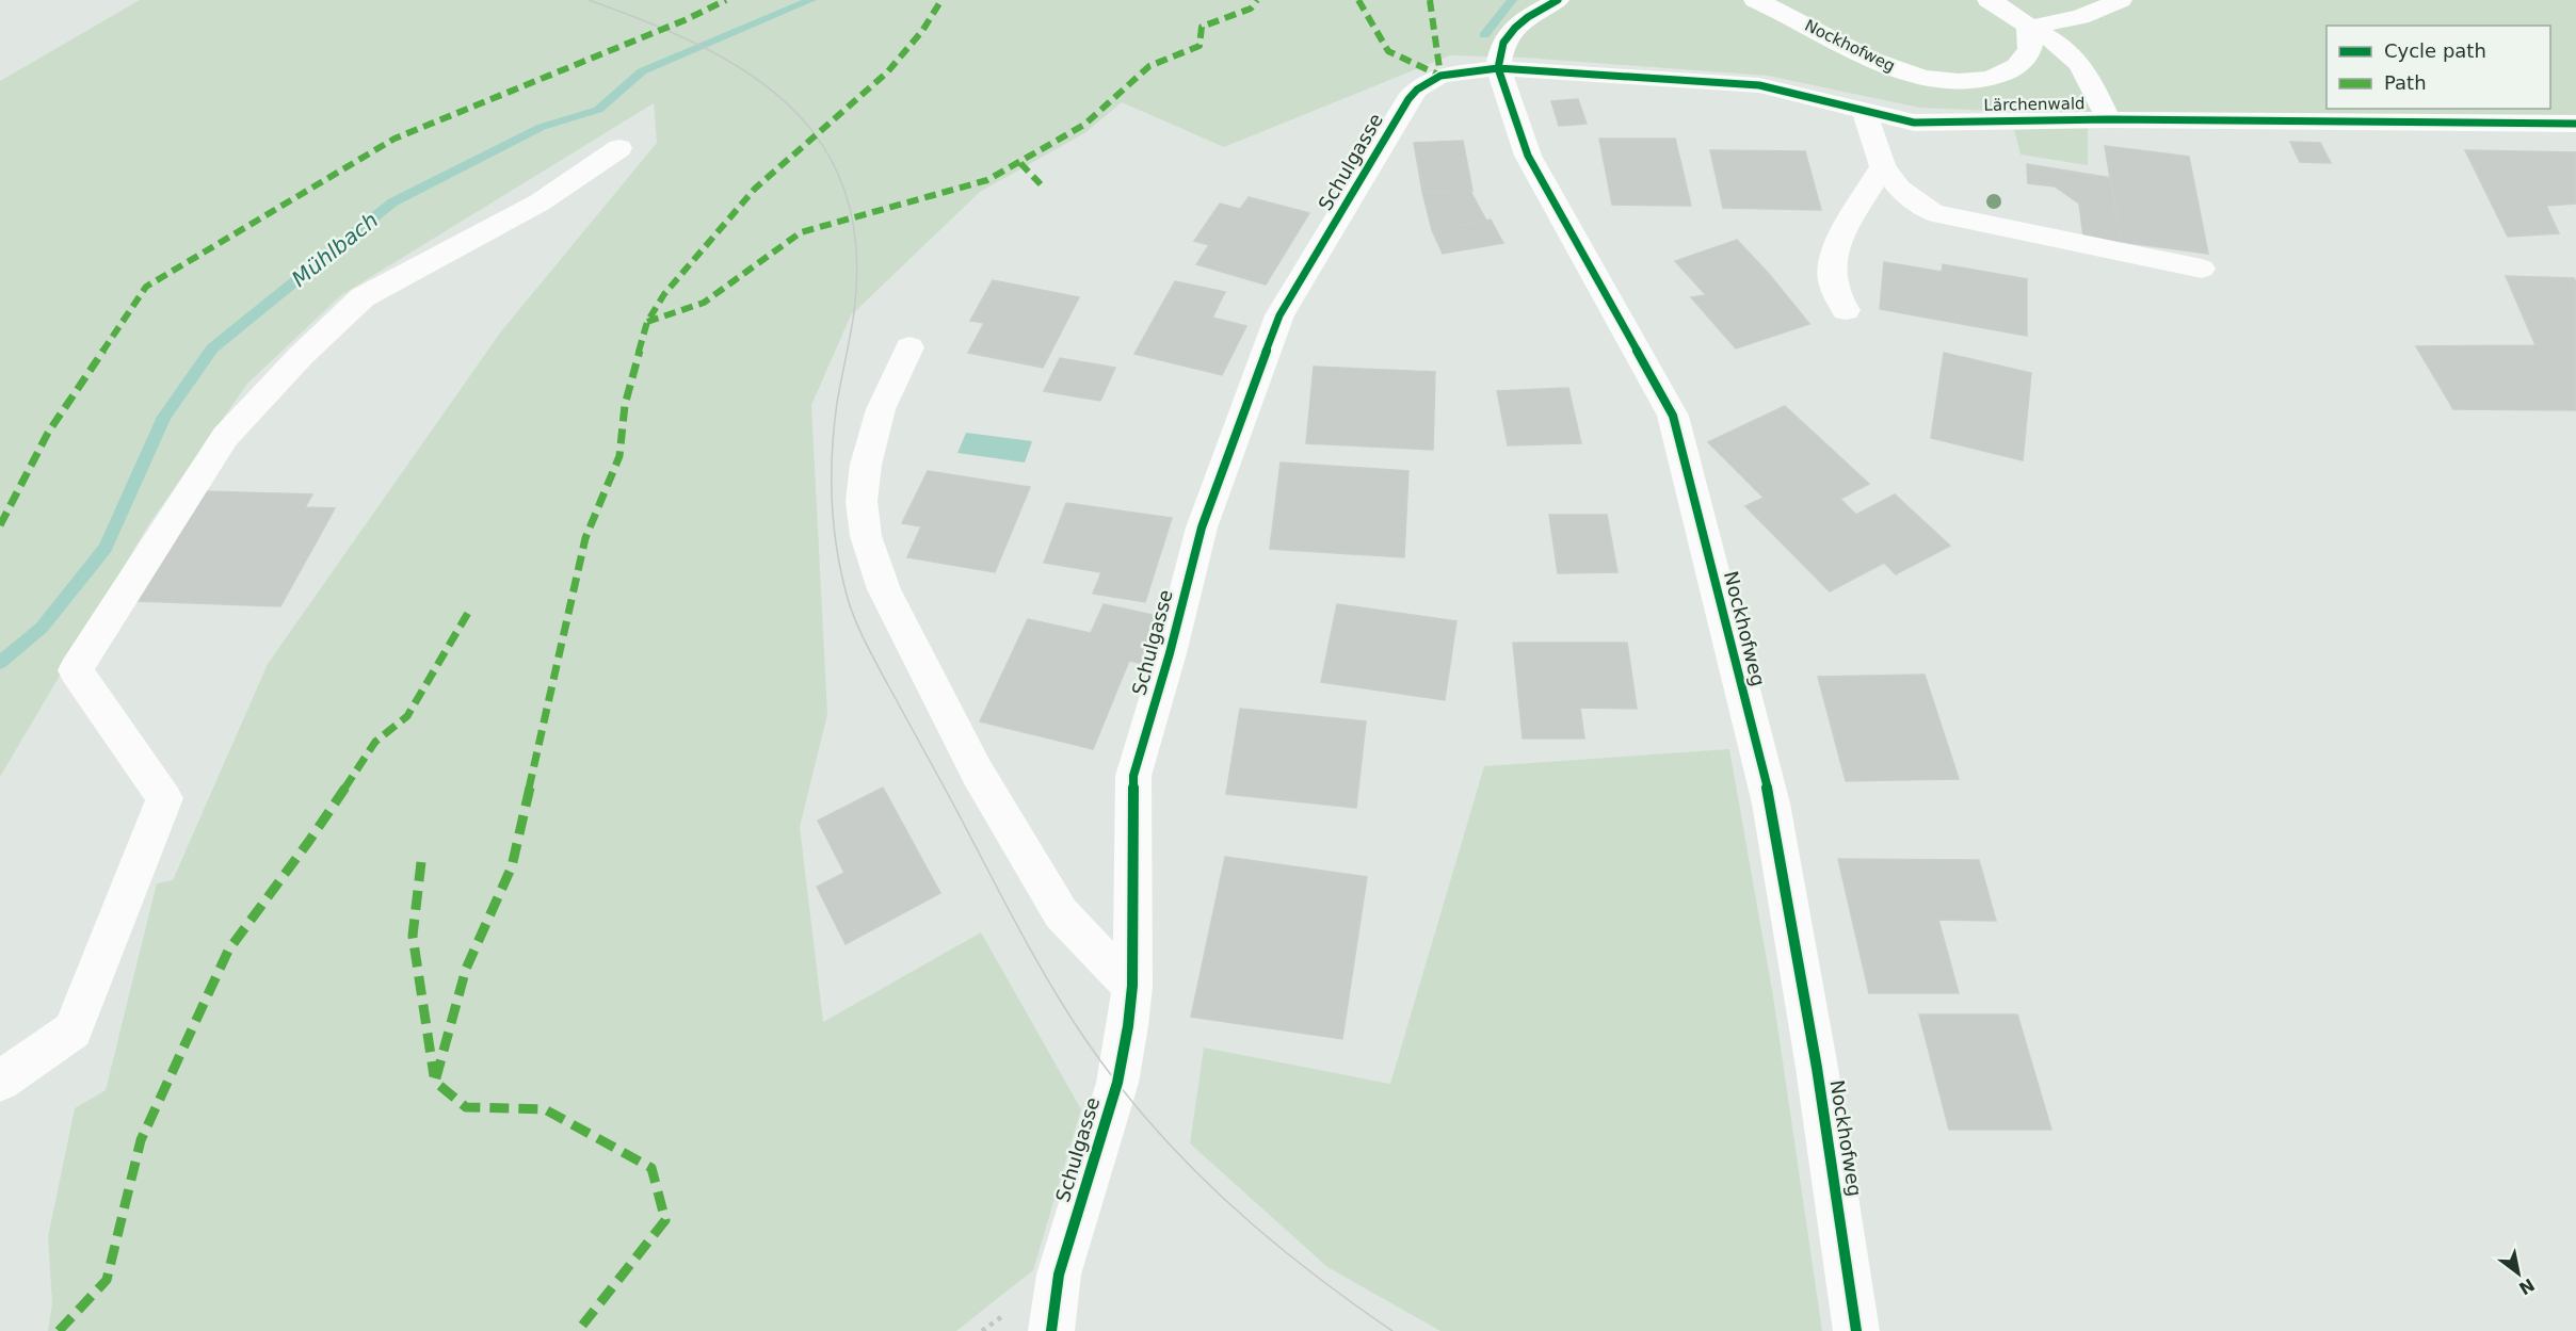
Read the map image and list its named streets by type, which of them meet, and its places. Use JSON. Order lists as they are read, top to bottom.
{
  "streets": {
    "street": ["Nockhofweg", "Lärchenwald", "Schulgasse"]
  },
  "crossings": [
    ["Nockhofweg", "Lärchenwald"],
    ["Nockhofweg", "Schulgasse"],
    ["Lärchenwald", "Schulgasse"]
  ],
  "water": ["Mühlbach"],
  "legend": ["Cycle path", "Path"],
  "north": "bottom right"
}
